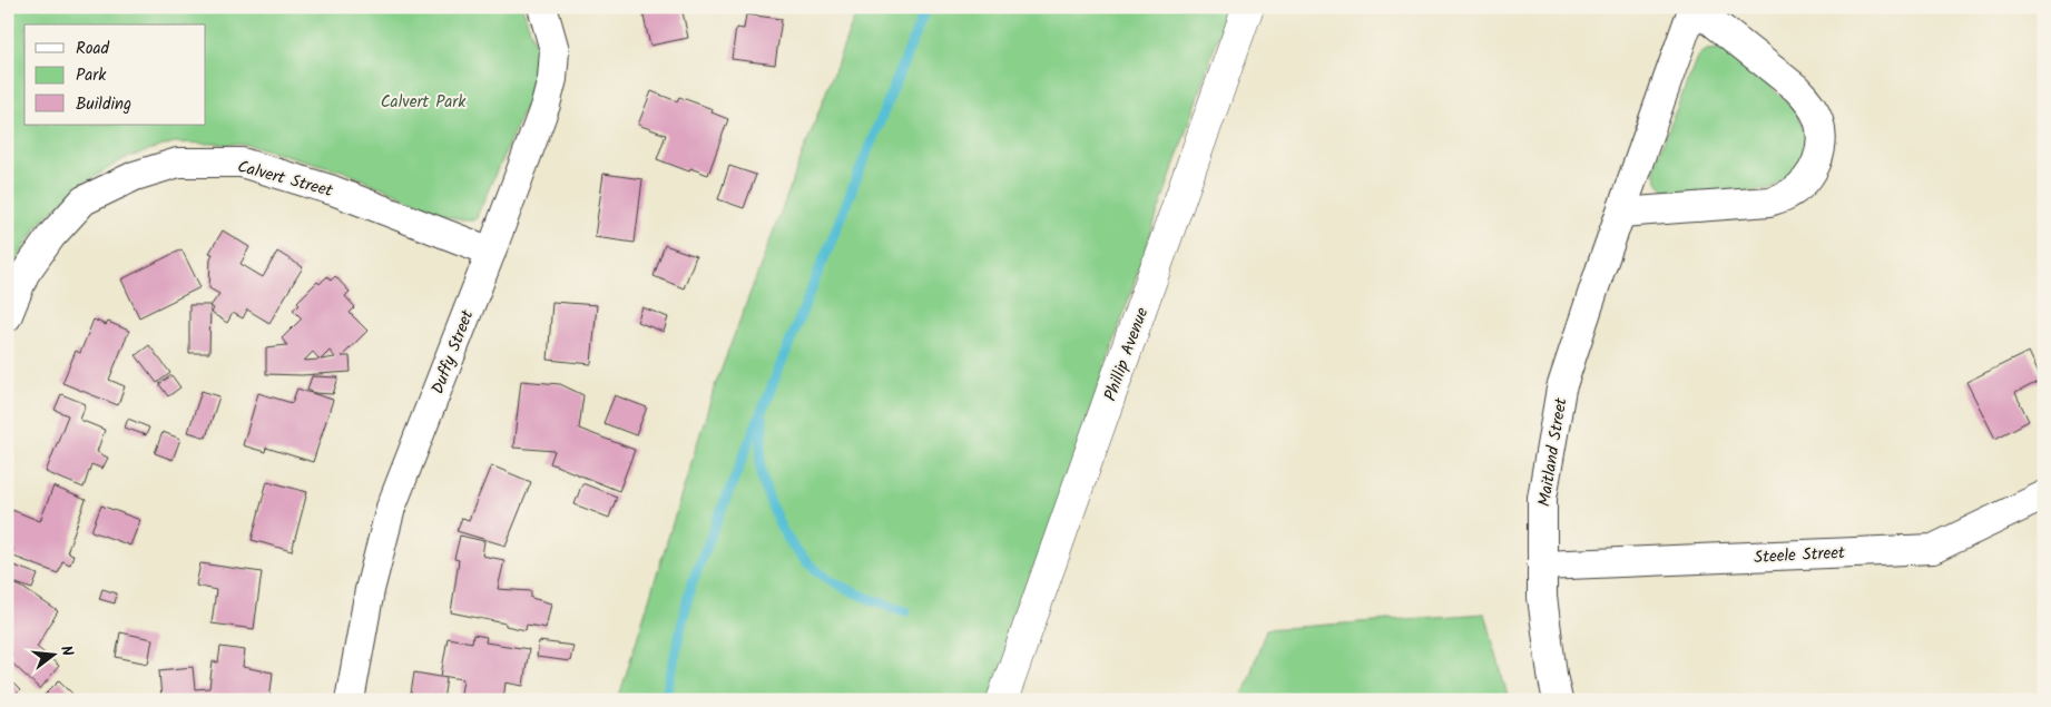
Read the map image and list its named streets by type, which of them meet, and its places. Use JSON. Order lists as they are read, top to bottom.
{
  "streets": {
    "street": [
      "Calvert Street",
      "Duffy Street",
      "Phillip Avenue",
      "Maitland Street",
      "Steele Street"
    ]
  },
  "crossings": [
    ["Calvert Street", "Duffy Street"],
    ["Maitland Street", "Steele Street"]
  ],
  "parks": ["Calvert Park"],
  "legend": ["Road", "Park", "Building"],
  "north": "right"
}
